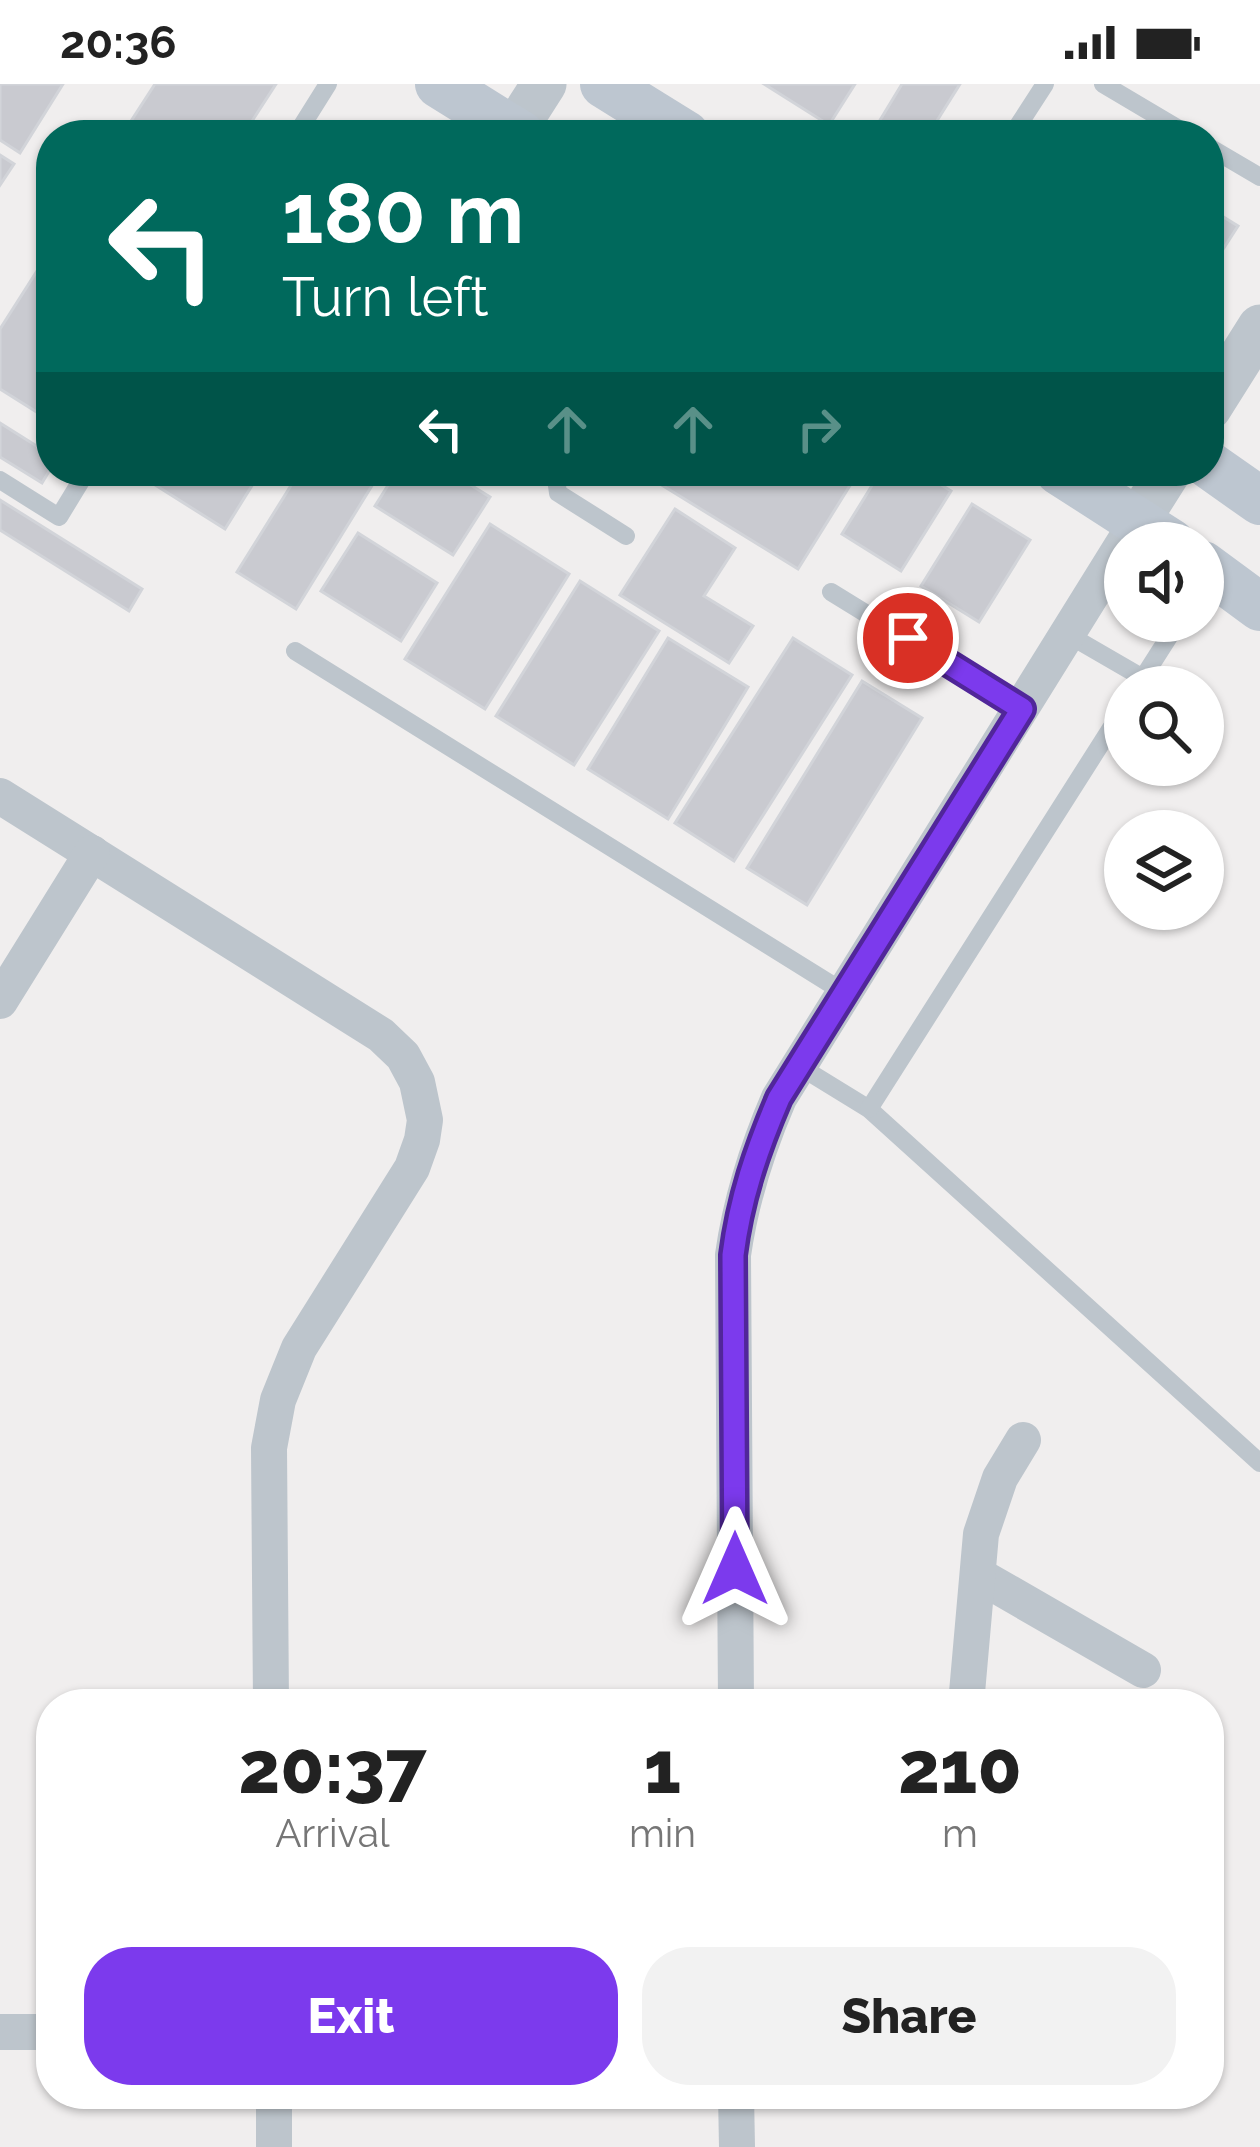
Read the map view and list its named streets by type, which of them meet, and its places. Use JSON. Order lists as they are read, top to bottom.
{
  "page": {
    "status": "20:36",
    "turn": ["180 m", "Turn left"],
    "eta": [
      "20:37",
      "Arrival",
      "1",
      "min",
      "210",
      "m"
    ],
    "buttons": ["Exit", "Share"]
  }
}
